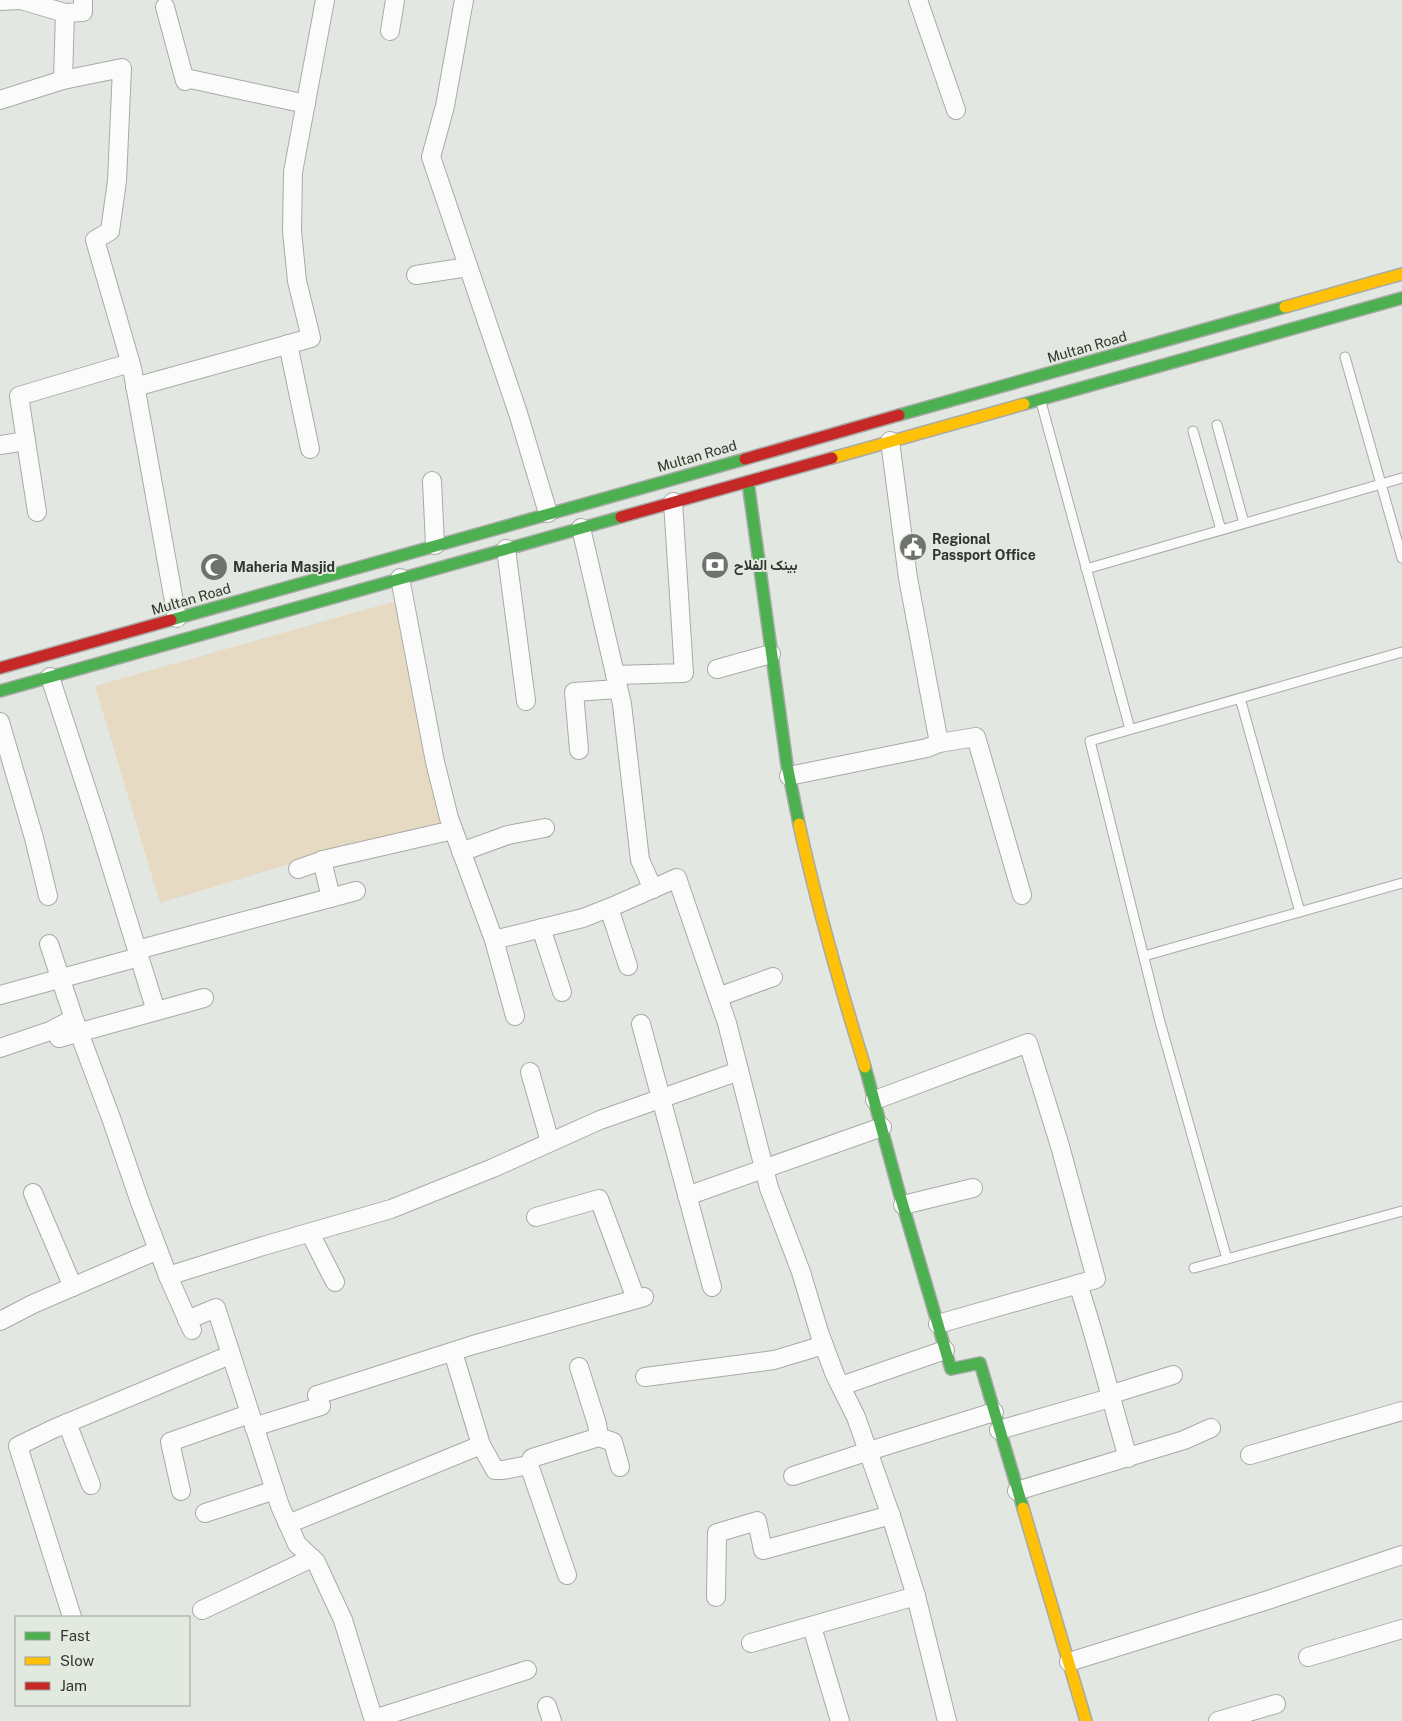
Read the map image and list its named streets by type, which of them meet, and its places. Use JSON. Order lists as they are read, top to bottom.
{
  "streets": {
    "main road": ["Multan Road"]
  },
  "places": {
    "public building": ["Regional Passport Office"],
    "bank": ["بینک الفلاح"],
    "mosque": ["Maheria Masjid"]
  },
  "legend": ["Fast", "Slow", "Jam"]
}
